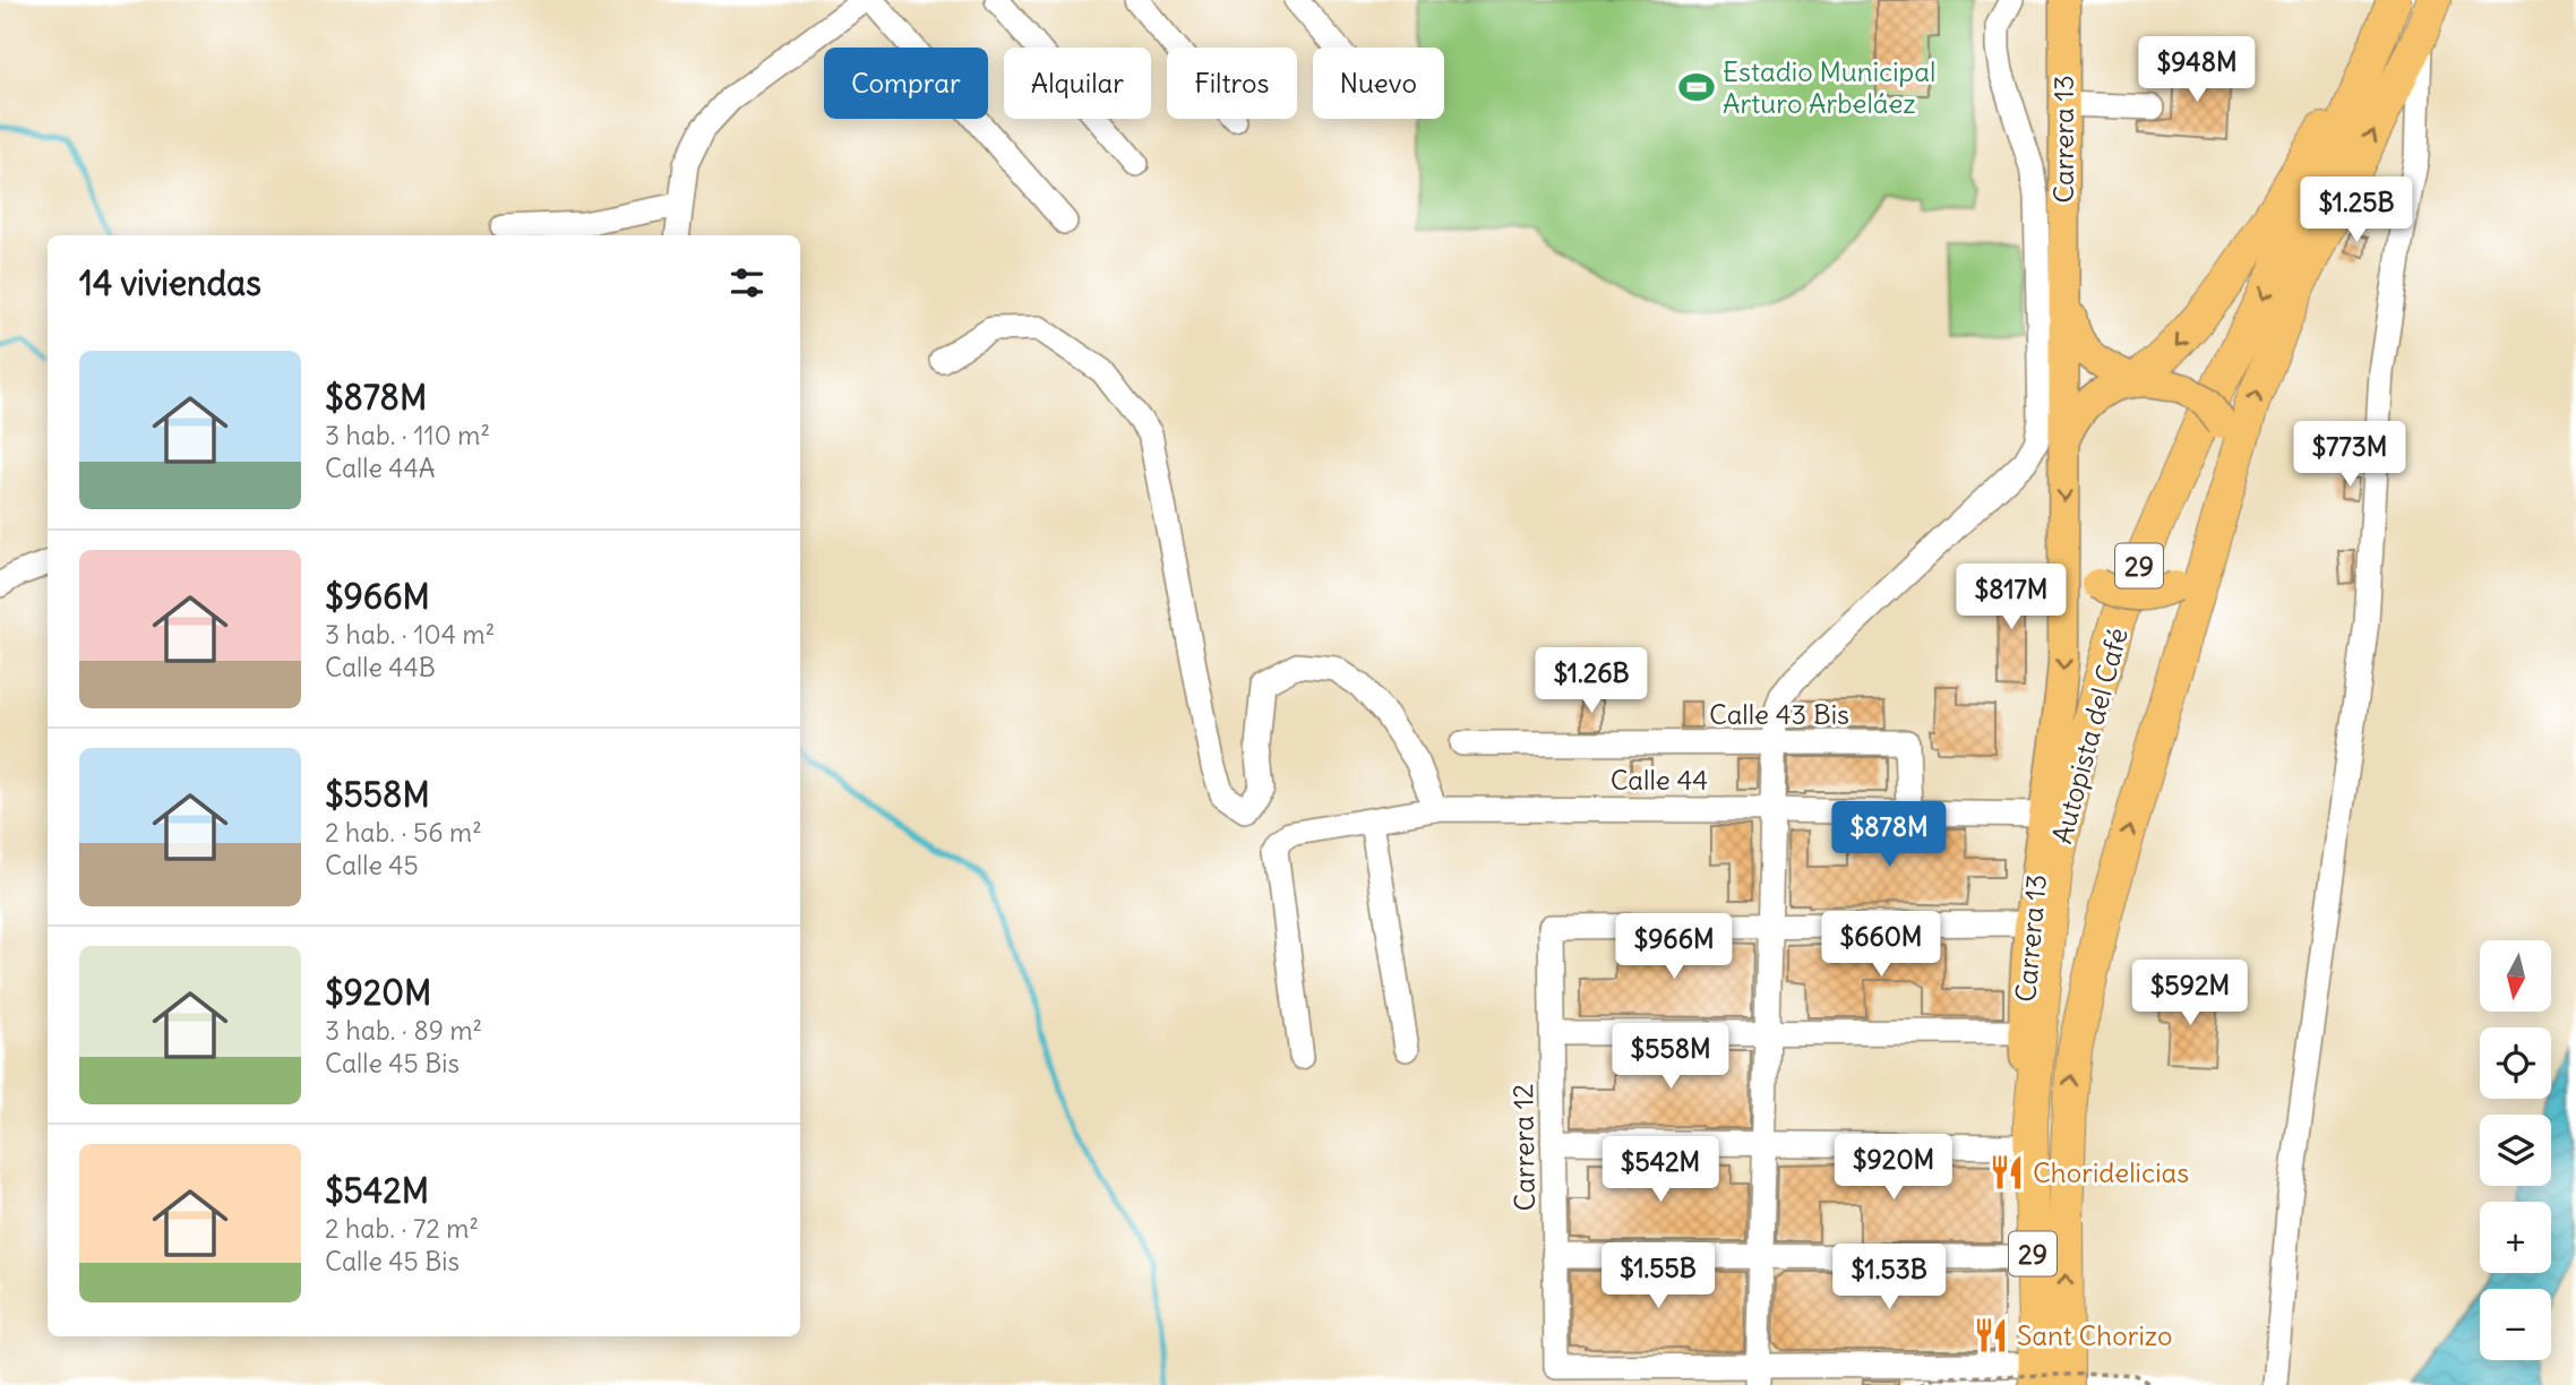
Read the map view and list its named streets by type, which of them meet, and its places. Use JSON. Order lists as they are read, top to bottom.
{
  "streets": {
    "highway": ["29", "Autopista del Café"],
    "main road": ["Carrera 13"],
    "street": ["Calle 43 Bis", "Calle 44", "Carrera 12"]
  },
  "crossings": [
    ["Carrera 13", "29"],
    ["Carrera 13", "Autopista del Café"],
    ["Carrera 13", "Calle 44"],
    ["29", "Autopista del Café"],
    ["Calle 43 Bis", "Calle 44"]
  ],
  "places": {
    "sports": ["Estadio Municipal Arturo Arbeláez"],
    "restaurant": ["Choridelicias", "Sant Chorizo"]
  },
  "north": "bottom",
  "page": {
    "price": [
      "$948M",
      "$1.25B",
      "$773M",
      "$817M",
      "$1.26B",
      "$878M",
      "$660M",
      "$966M",
      "$592M",
      "$558M",
      "$920M",
      "$542M",
      "$1.55B",
      "$1.53B"
    ],
    "chip": [
      "Comprar",
      "Alquilar",
      "Filtros",
      "Nuevo"
    ],
    "heading": "14 viviendas",
    "list": [
      {
        "name": "$878M",
        "note": "3 hab. · 110 m² · Calle 44A"
      },
      {
        "name": "$966M",
        "note": "3 hab. · 104 m² · Calle 44B"
      },
      {
        "name": "$558M",
        "note": "2 hab. · 56 m² · Calle 45"
      },
      {
        "name": "$920M",
        "note": "3 hab. · 89 m² · Calle 45 Bis"
      },
      {
        "name": "$542M",
        "note": "2 hab. · 72 m² · Calle 45 Bis"
      }
    ],
    "map_buttons": ["+", "−"]
  }
}
